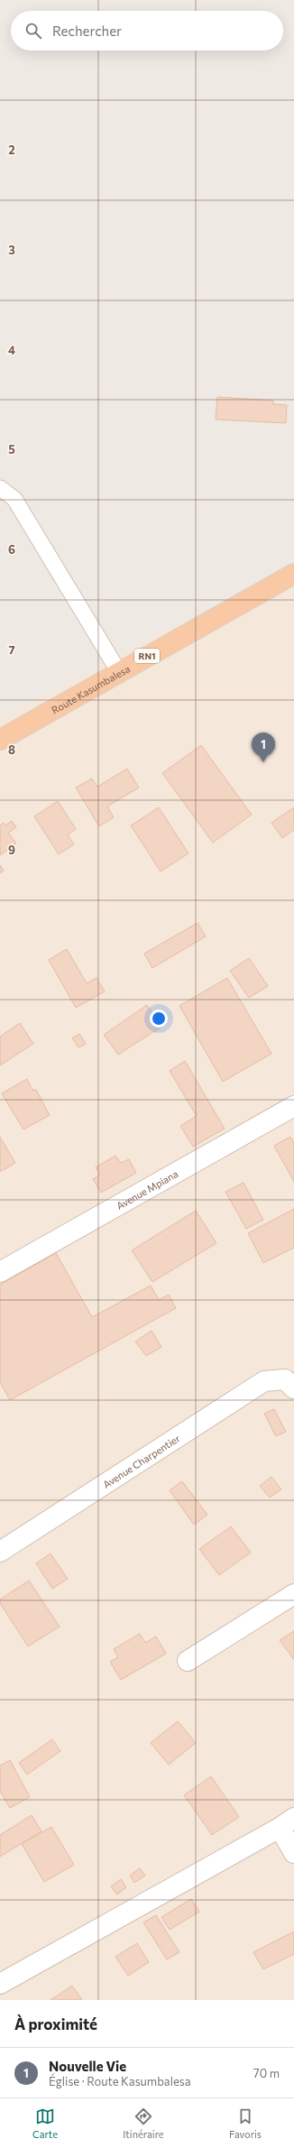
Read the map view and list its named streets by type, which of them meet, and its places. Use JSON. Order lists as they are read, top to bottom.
{
  "streets": {
    "highway": ["RN1", "Route Kasumbalesa"],
    "street": ["Avenue Mpiana", "Avenue Charpentier"]
  },
  "page": {
    "search": "Rechercher",
    "pins": "1",
    "heading": "À proximité",
    "list": [
      {
        "mark": "1",
        "name": "Nouvelle Vie",
        "note": "Église · Route Kasumbalesa",
        "value": "70 m"
      }
    ],
    "nav": ["Carte", "Itinéraire", "Favoris"]
  },
  "grid": {
    "rows": [
      "2",
      "3",
      "4",
      "5",
      "6",
      "7",
      "8",
      "9"
    ]
  }
}
